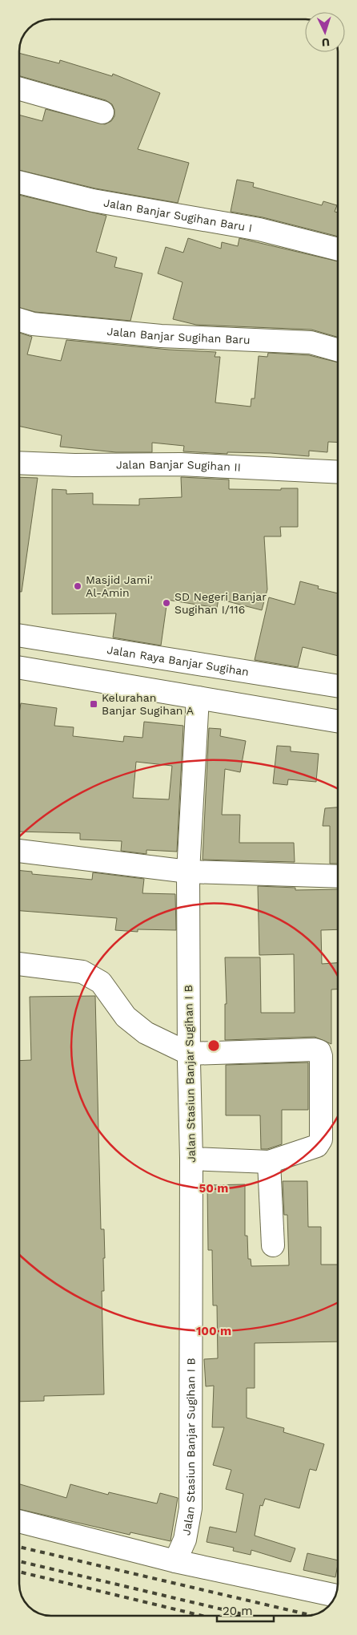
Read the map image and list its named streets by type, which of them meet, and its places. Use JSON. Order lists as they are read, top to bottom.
{
  "streets": {
    "street": [
      "Jalan Banjar Sugihan Baru I",
      "Jalan Banjar Sugihan Baru",
      "Jalan Banjar Sugihan II",
      "Jalan Raya Banjar Sugihan",
      "Jalan Stasiun Banjar Sugihan I B"
    ]
  },
  "places": {
    "other": ["Masjid Jami' Al-Amin", "SD Negeri Banjar Sugihan I/116"],
    "transit": ["Kelurahan Banjar Sugihan A"]
  },
  "scale_bar": "20 m",
  "north": "bottom",
  "rings": ["50 m", "100 m"]
}
